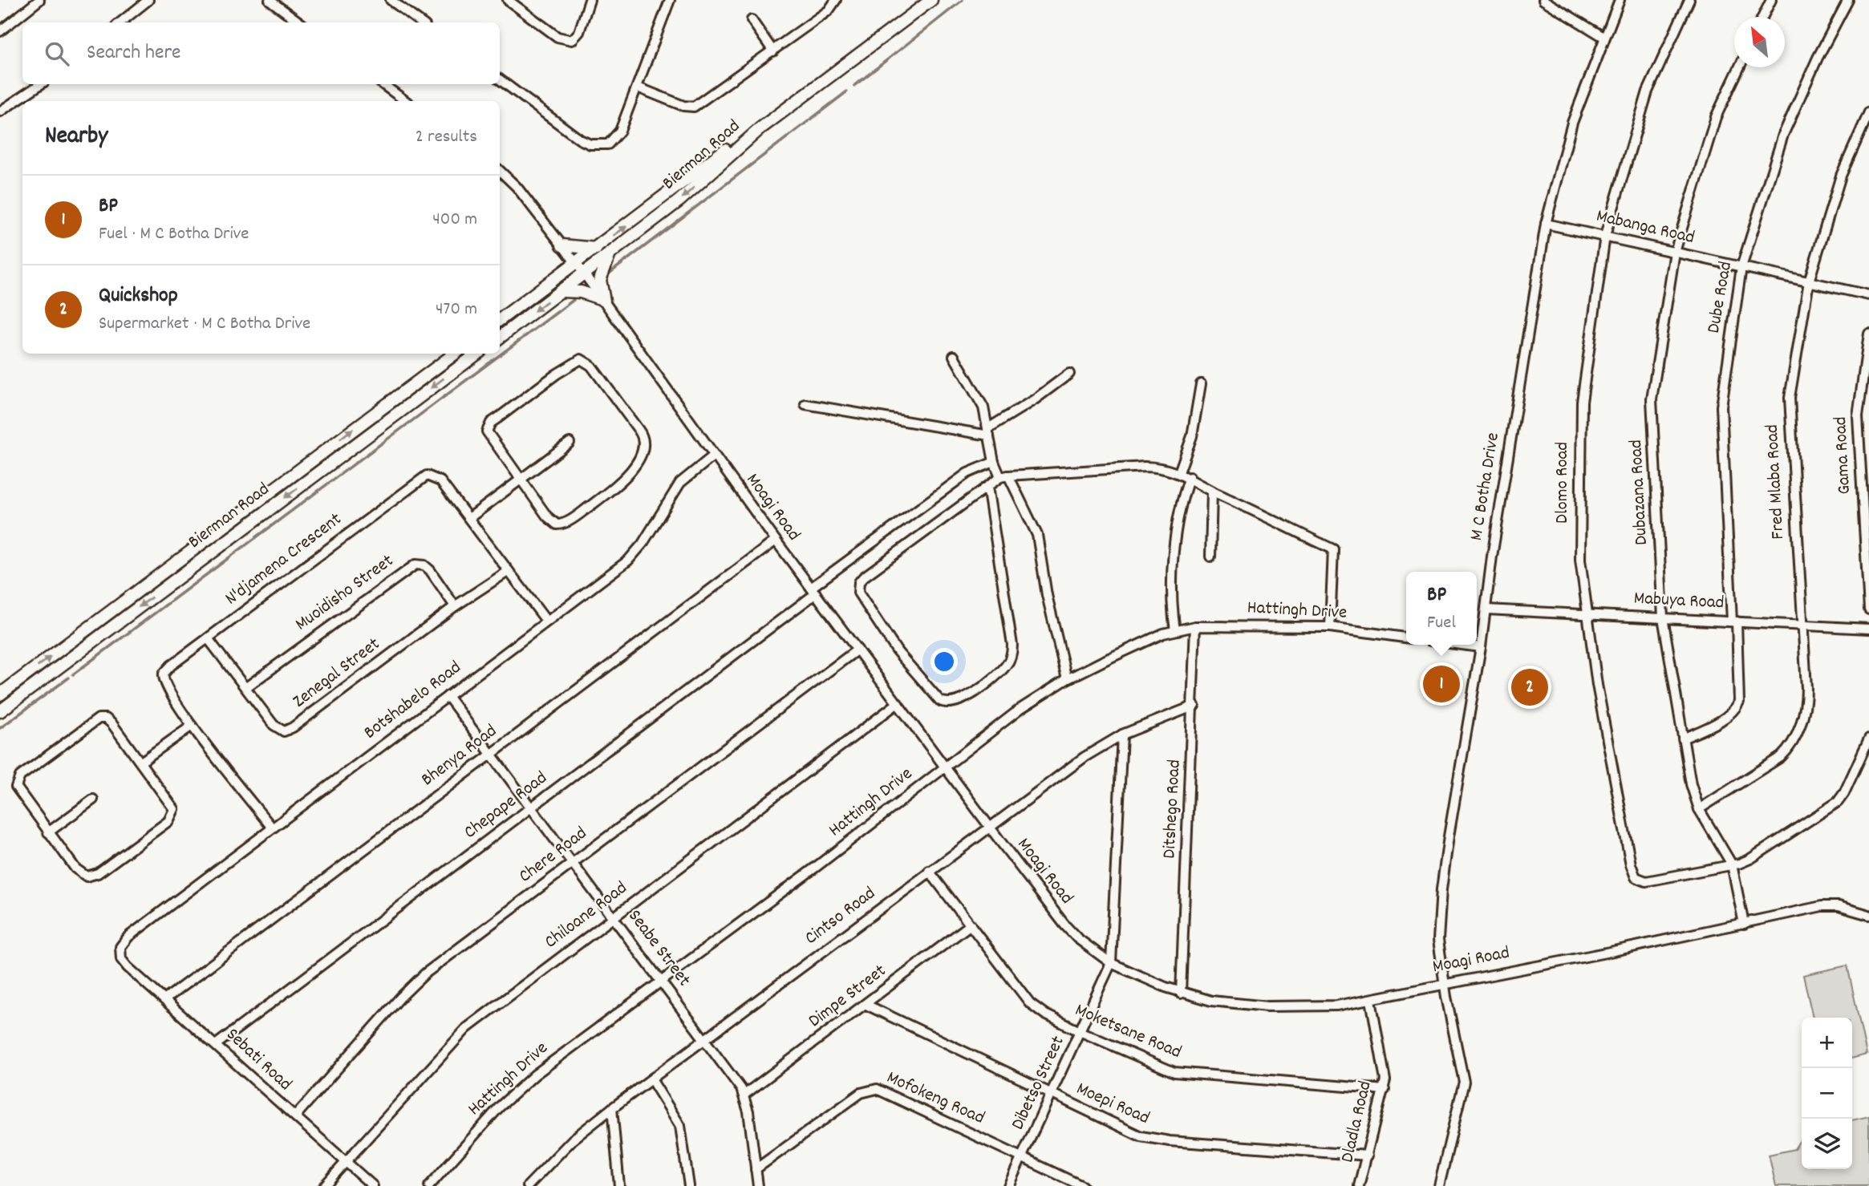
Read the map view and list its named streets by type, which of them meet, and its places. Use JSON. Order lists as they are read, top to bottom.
{
  "streets": {
    "main road": ["Bierman Road"],
    "street": [
      "Mabanga Road",
      "Dube Road",
      "Gama Road",
      "Fred Mlaba Road",
      "Dlomo Road",
      "M C Botha Drive",
      "Dubazana Road",
      "Moagi Road",
      "N'djamena Crescent",
      "Muoidisho Street",
      "Mabuya Road",
      "Hattingh Drive",
      "Zenegal Street",
      "Botshabelo Road",
      "Bhenya Road",
      "Chepape Road",
      "Ditshego Road",
      "Chere Road",
      "Chiloane Road",
      "Cintso Road",
      "Seabe Street",
      "Dimpe Street",
      "Moketsane Road",
      "Sebati Road",
      "Dibetso Street",
      "Mofokeng Road",
      "Moepi Road",
      "Dladla Road"
    ]
  },
  "crossings": [
    ["Bierman Road", "Moagi Road"],
    ["Mabanga Road", "Dube Road"],
    ["Mabanga Road", "Fred Mlaba Road"],
    ["Mabanga Road", "Dlomo Road"],
    ["Mabanga Road", "M C Botha Drive"],
    ["Mabanga Road", "Dubazana Road"],
    ["Dube Road", "Dubazana Road"],
    ["Dube Road", "Mabuya Road"],
    ["Fred Mlaba Road", "Dubazana Road"],
    ["Fred Mlaba Road", "Mabuya Road"],
    ["Dlomo Road", "Dubazana Road"],
    ["Dlomo Road", "Mabuya Road"],
    ["M C Botha Drive", "Moagi Road"],
    ["M C Botha Drive", "Mabuya Road"],
    ["Dubazana Road", "Moagi Road"],
    ["Dubazana Road", "Mabuya Road"],
    ["Moagi Road", "Hattingh Drive"],
    ["Moagi Road", "Botshabelo Road"],
    ["Moagi Road", "Bhenya Road"],
    ["Moagi Road", "Chepape Road"],
    ["Moagi Road", "Ditshego Road"],
    ["Moagi Road", "Chere Road"],
    ["Moagi Road", "Chiloane Road"],
    ["Moagi Road", "Cintso Road"],
    ["Moagi Road", "Dibetso Street"],
    ["Moagi Road", "Dladla Road"],
    ["N'djamena Crescent", "Zenegal Street"],
    ["N'djamena Crescent", "Botshabelo Road"],
    ["Muoidisho Street", "Zenegal Street"],
    ["Hattingh Drive", "Ditshego Road"],
    ["Hattingh Drive", "Seabe Street"],
    ["Botshabelo Road", "Seabe Street"],
    ["Botshabelo Road", "Sebati Road"],
    ["Bhenya Road", "Seabe Street"],
    ["Bhenya Road", "Sebati Road"],
    ["Chepape Road", "Seabe Street"],
    ["Chepape Road", "Sebati Road"],
    ["Ditshego Road", "Cintso Road"],
    ["Chere Road", "Seabe Street"],
    ["Chere Road", "Sebati Road"],
    ["Chiloane Road", "Seabe Street"],
    ["Chiloane Road", "Sebati Road"],
    ["Cintso Road", "Seabe Street"],
    ["Cintso Road", "Moketsane Road"],
    ["Seabe Street", "Dimpe Street"],
    ["Seabe Street", "Mofokeng Road"],
    ["Dimpe Street", "Moketsane Road"],
    ["Dimpe Street", "Moepi Road"],
    ["Moketsane Road", "Dibetso Street"],
    ["Moketsane Road", "Dladla Road"],
    ["Dibetso Street", "Mofokeng Road"],
    ["Dibetso Street", "Moepi Road"],
    ["Moepi Road", "Dladla Road"]
  ],
  "north": "top left",
  "page": {
    "search": "Search here",
    "heading": ["Nearby", "2 results"],
    "list": [
      {
        "mark": "1",
        "name": "BP",
        "note": "Fuel · M C Botha Drive",
        "value": "400 m"
      },
      {
        "mark": "2",
        "name": "Quickshop",
        "note": "Supermarket · M C Botha Drive",
        "value": "470 m"
      }
    ],
    "popup": ["BP", "Fuel"],
    "pins": ["1", "2"],
    "map_buttons": ["+", "−"]
  }
}
